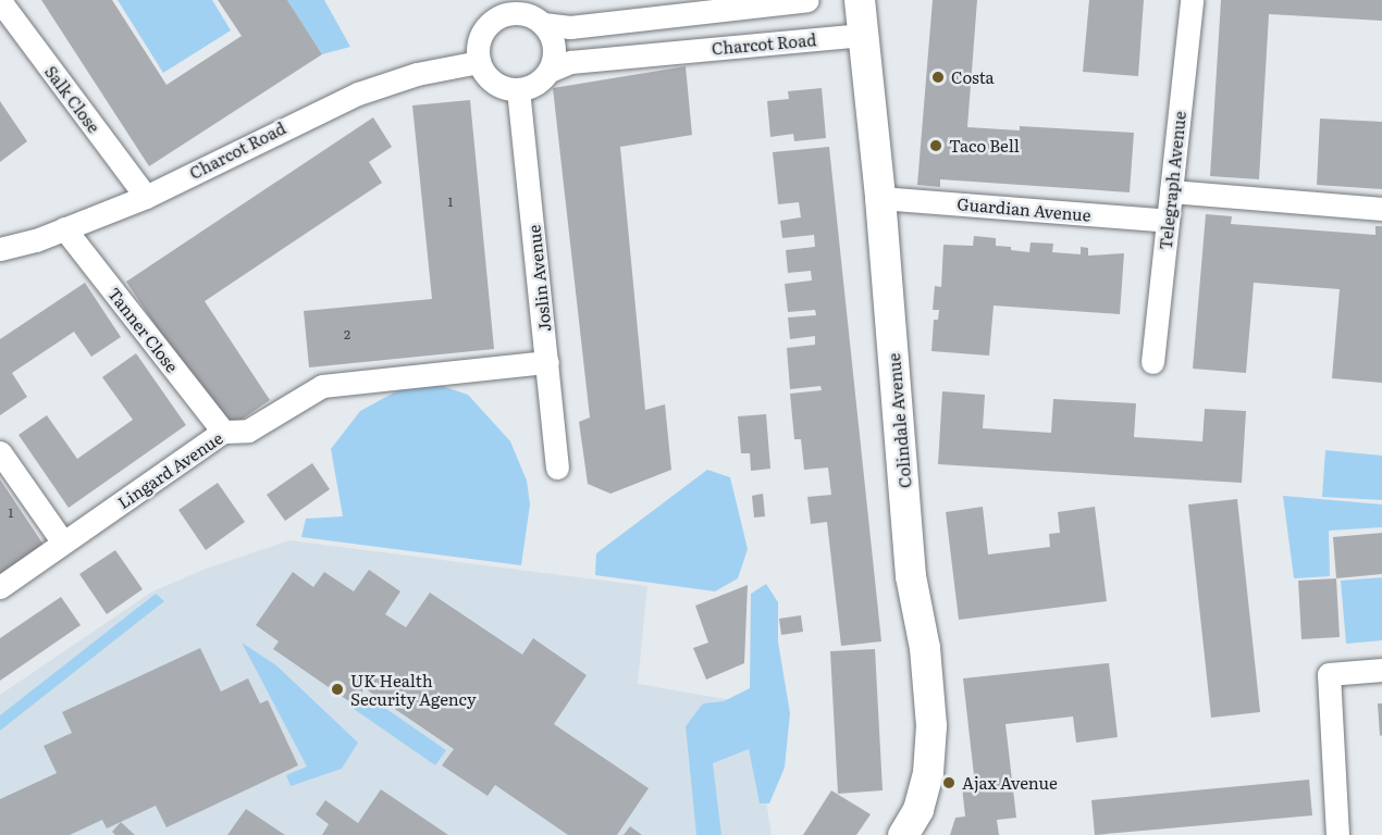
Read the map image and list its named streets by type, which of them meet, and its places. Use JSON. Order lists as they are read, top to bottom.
{
  "streets": {
    "street": [
      "Charcot Road",
      "Salk Close",
      "Telegraph Avenue",
      "Guardian Avenue",
      "Joslin Avenue",
      "Tanner Close",
      "Colindale Avenue",
      "Lingard Avenue"
    ]
  },
  "crossings": [
    ["Charcot Road", "Salk Close"],
    ["Charcot Road", "Joslin Avenue"],
    ["Charcot Road", "Tanner Close"],
    ["Charcot Road", "Colindale Avenue"],
    ["Telegraph Avenue", "Guardian Avenue"],
    ["Guardian Avenue", "Colindale Avenue"],
    ["Joslin Avenue", "Lingard Avenue"],
    ["Tanner Close", "Lingard Avenue"]
  ],
  "places": [
    "Costa",
    "Taco Bell",
    "UK Health Security Agency",
    "Ajax Avenue"
  ],
  "house_numbers": ["1", "2", "1"]
}
